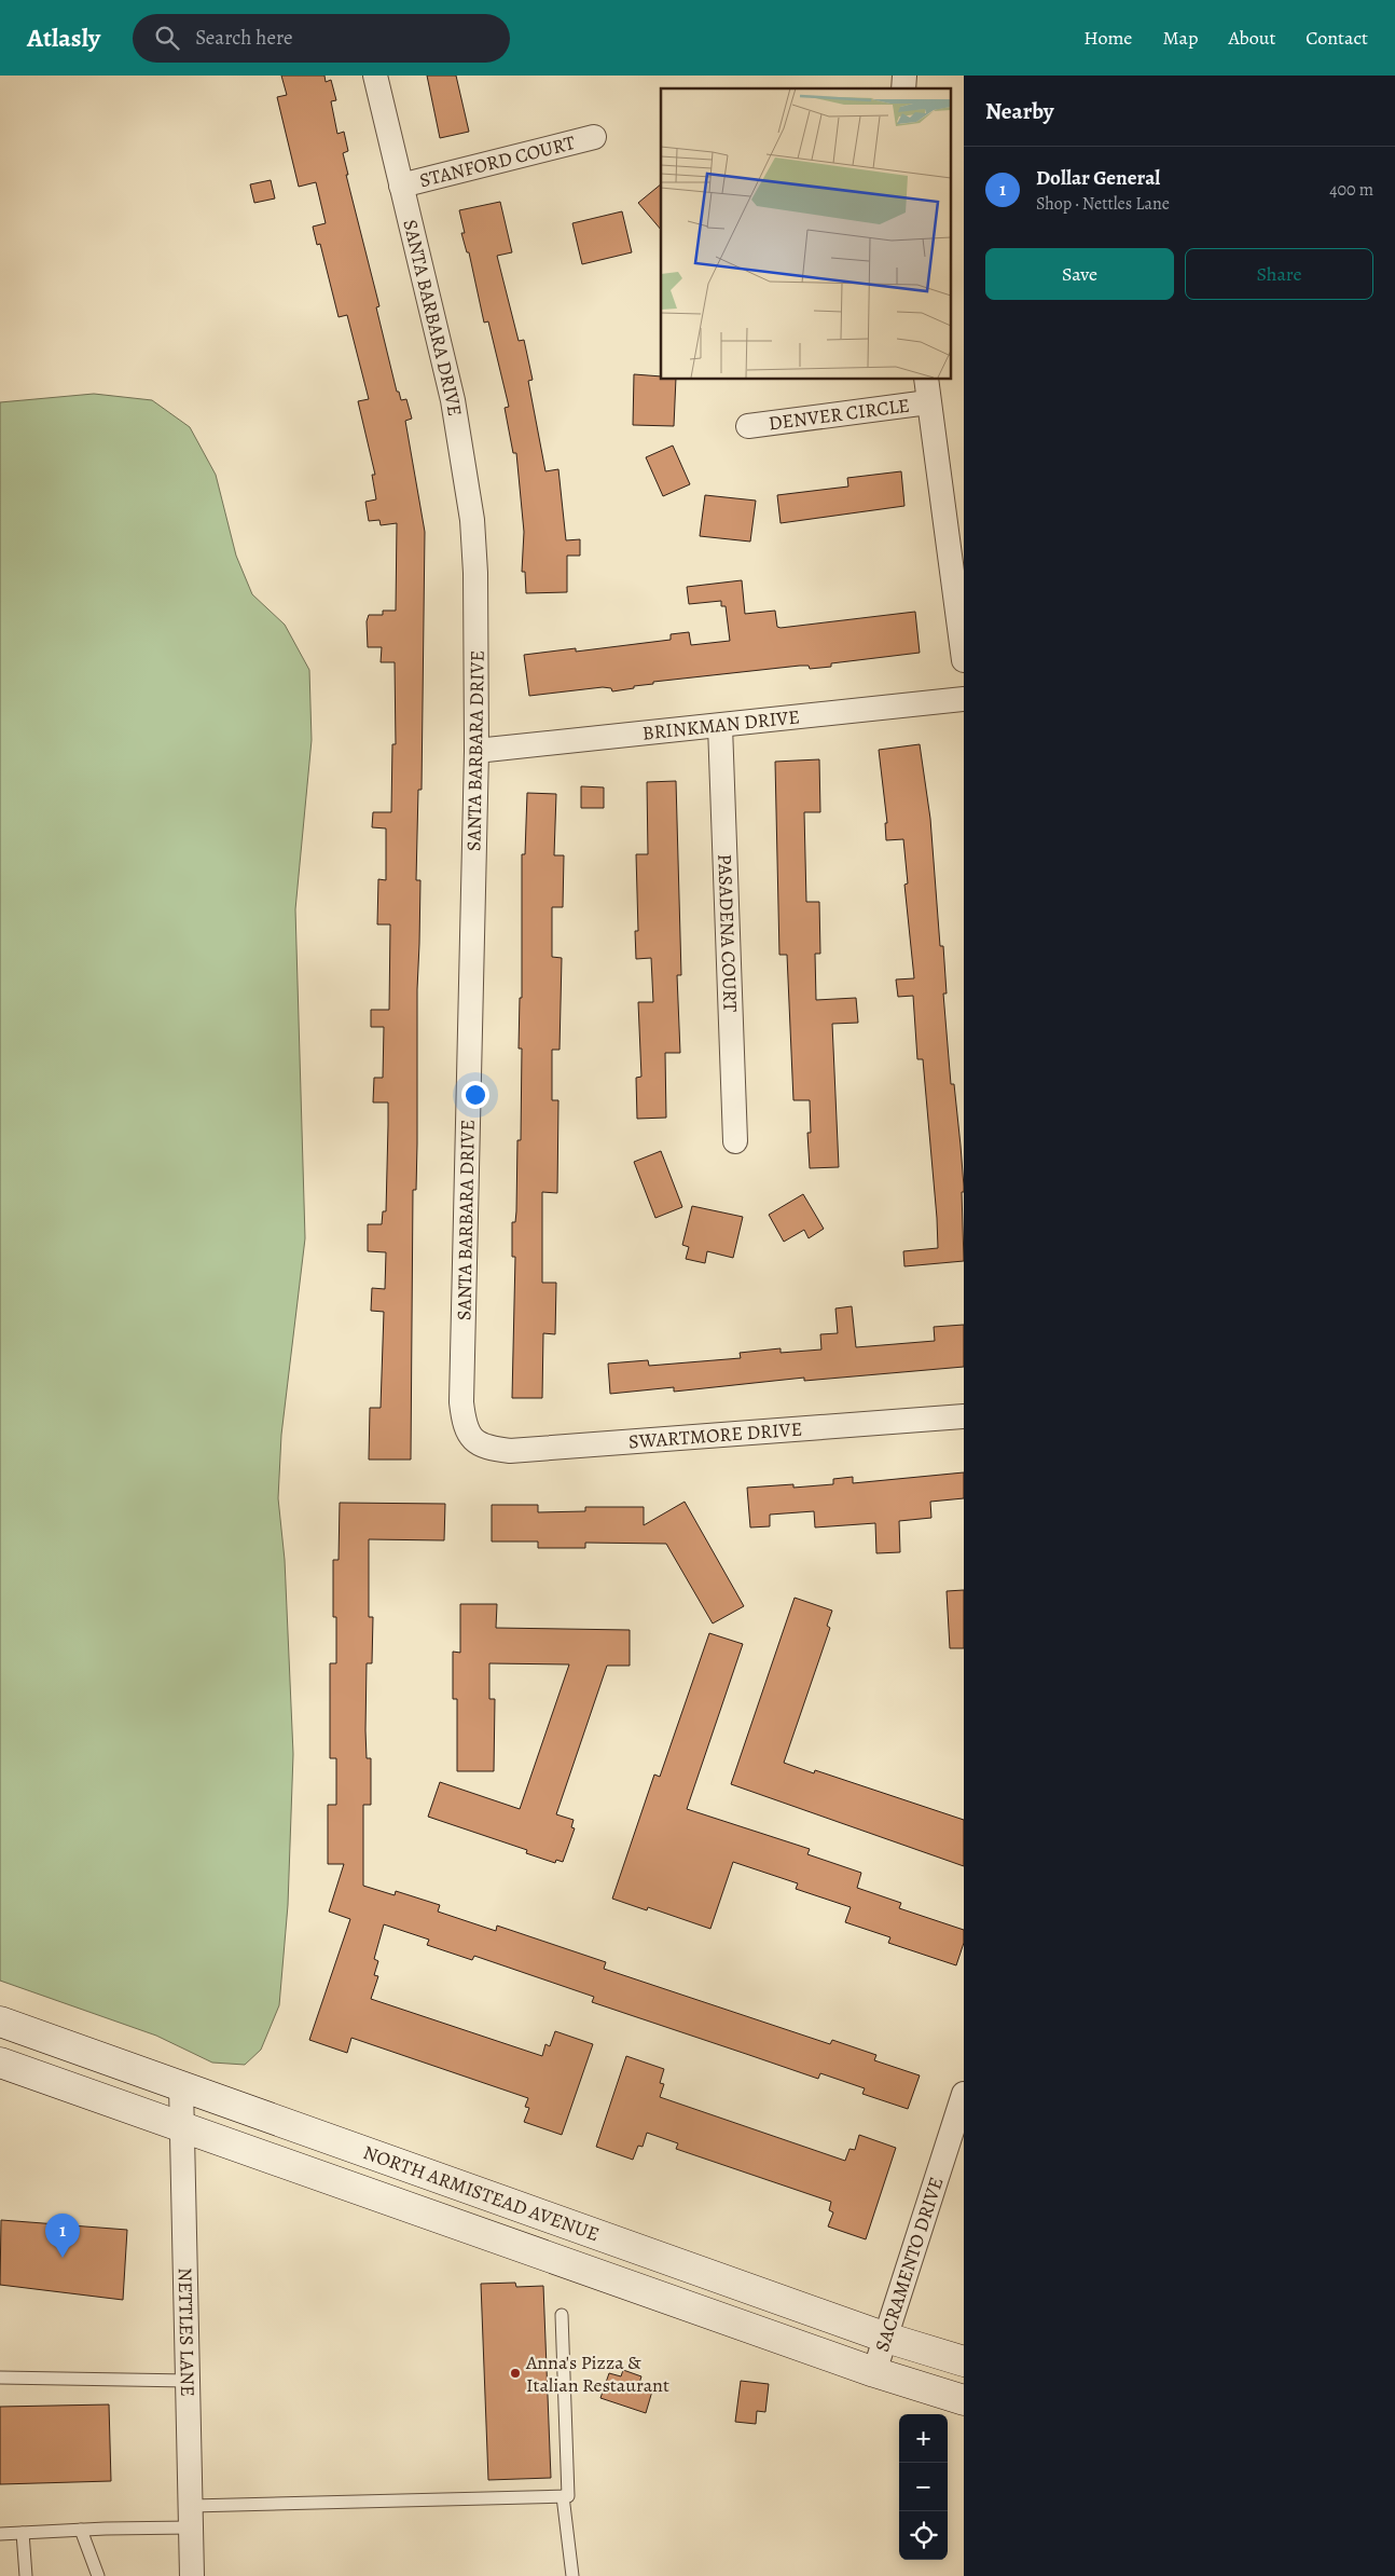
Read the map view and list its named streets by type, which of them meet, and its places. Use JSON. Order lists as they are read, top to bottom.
{
  "streets": {
    "main road": ["NORTH ARMISTEAD AVENUE"],
    "street": [
      "STANFORD COURT",
      "SANTA BARBARA DRIVE",
      "DENVER CIRCLE",
      "BRINKMAN DRIVE",
      "PASADENA COURT",
      "SWARTMORE DRIVE",
      "SACRAMENTO DRIVE",
      "NETTLES LANE"
    ]
  },
  "crossings": [
    ["STANFORD COURT", "SANTA BARBARA DRIVE"],
    ["SANTA BARBARA DRIVE", "BRINKMAN DRIVE"],
    ["SANTA BARBARA DRIVE", "SWARTMORE DRIVE"],
    ["BRINKMAN DRIVE", "PASADENA COURT"],
    ["NORTH ARMISTEAD AVENUE", "SACRAMENTO DRIVE"],
    ["NORTH ARMISTEAD AVENUE", "NETTLES LANE"]
  ],
  "places": ["Anna's Pizza & Italian Restaurant"],
  "page": {
    "header": "Atlasly",
    "search": "Search here",
    "nav": [
      "Home",
      "Map",
      "About",
      "Contact"
    ],
    "heading": "Nearby",
    "list": [
      {
        "mark": "1",
        "name": "Dollar General",
        "note": "Shop · Nettles Lane",
        "value": "400 m"
      }
    ],
    "buttons": ["Save", "Share"],
    "pins": "1",
    "map_buttons": ["+", "−"]
  }
}
